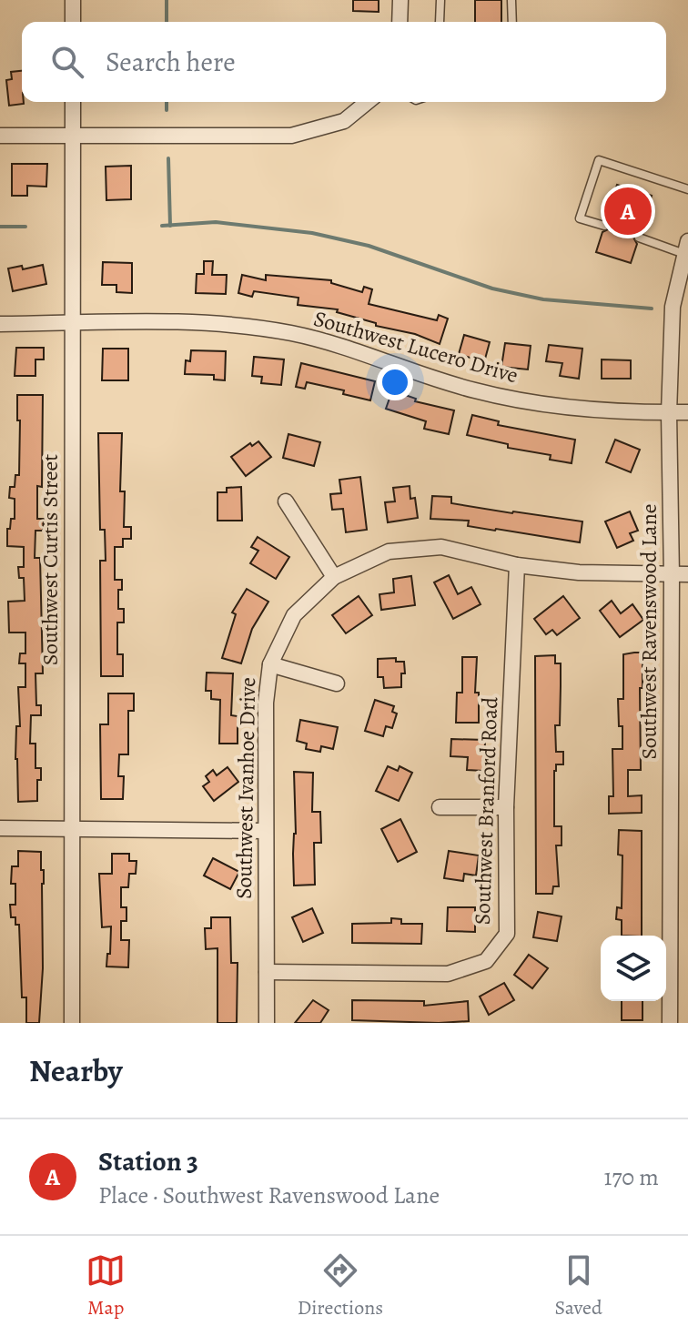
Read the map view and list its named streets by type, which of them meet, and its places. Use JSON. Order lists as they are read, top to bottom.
{
  "streets": {
    "street": [
      "Southwest Lucero Drive",
      "Southwest Curtis Street",
      "Southwest Ravenswood Lane",
      "Southwest Ivanhoe Drive",
      "Southwest Branford Road"
    ]
  },
  "crossings": [
    ["Southwest Lucero Drive", "Southwest Curtis Street"],
    ["Southwest Lucero Drive", "Southwest Ravenswood Lane"],
    ["Southwest Ravenswood Lane", "Southwest Ivanhoe Drive"],
    ["Southwest Ivanhoe Drive", "Southwest Branford Road"]
  ],
  "page": {
    "search": "Search here",
    "pins": "A",
    "heading": "Nearby",
    "list": [
      {
        "mark": "A",
        "name": "Station 3",
        "note": "Place · Southwest Ravenswood Lane",
        "value": "170 m"
      }
    ],
    "nav": ["Map", "Directions", "Saved"]
  }
}
